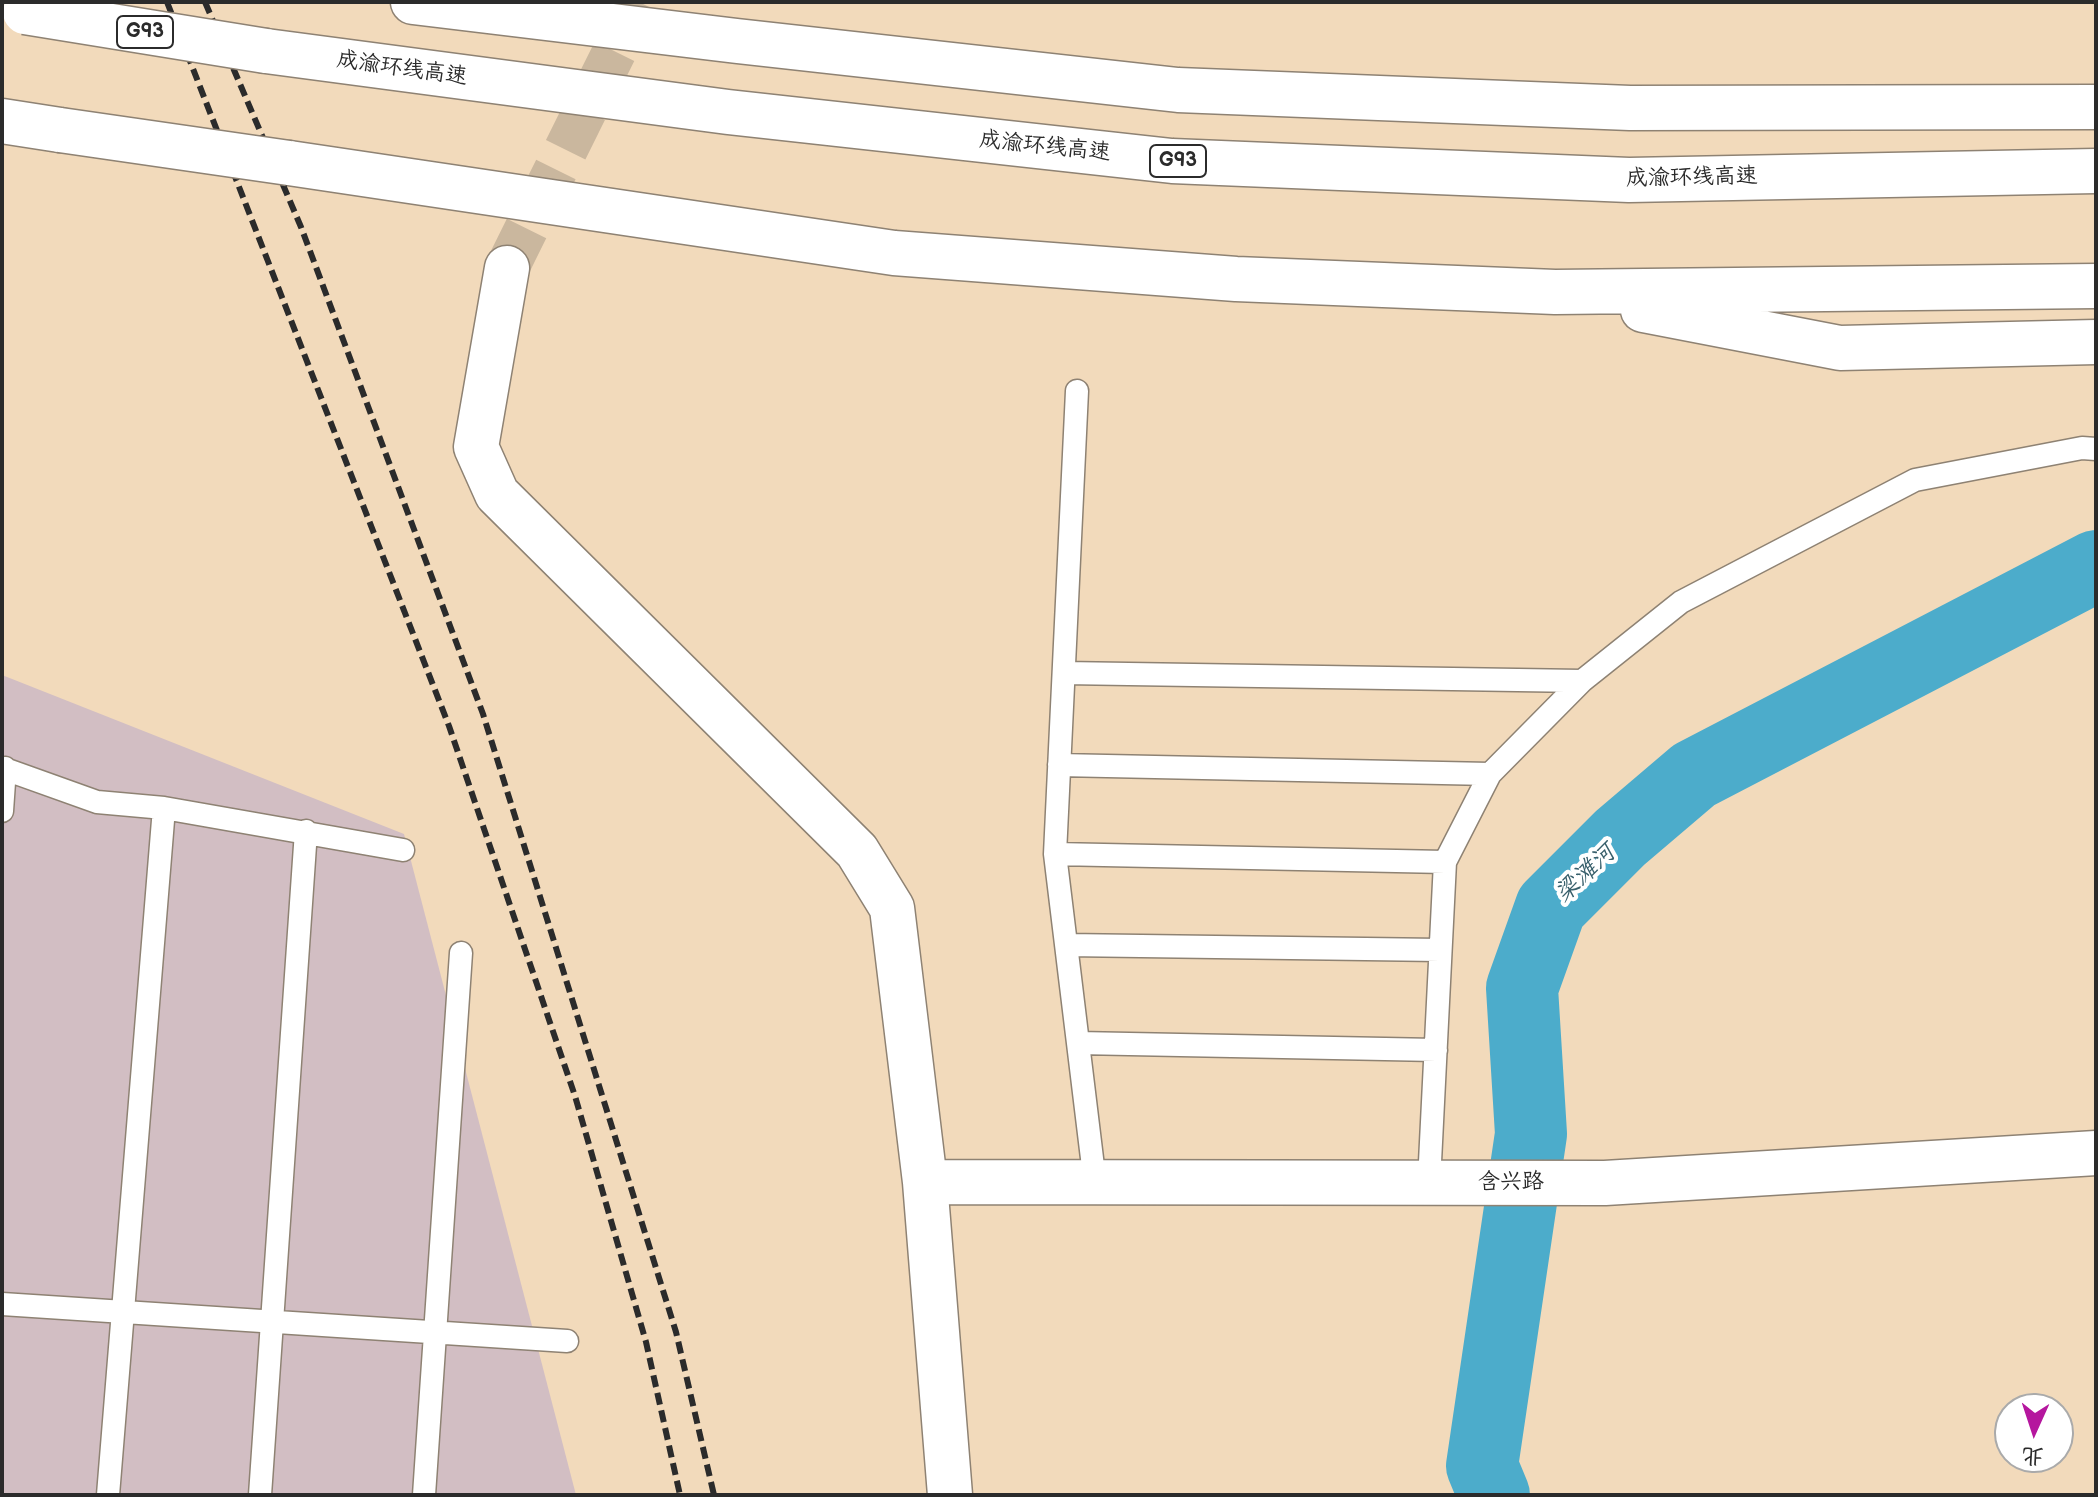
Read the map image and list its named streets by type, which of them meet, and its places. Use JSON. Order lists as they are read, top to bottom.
{
  "streets": {
    "main road": ["G93", "成渝环线高速", "含兴路"]
  },
  "water": ["梁滩河"],
  "north": "bottom"
}
